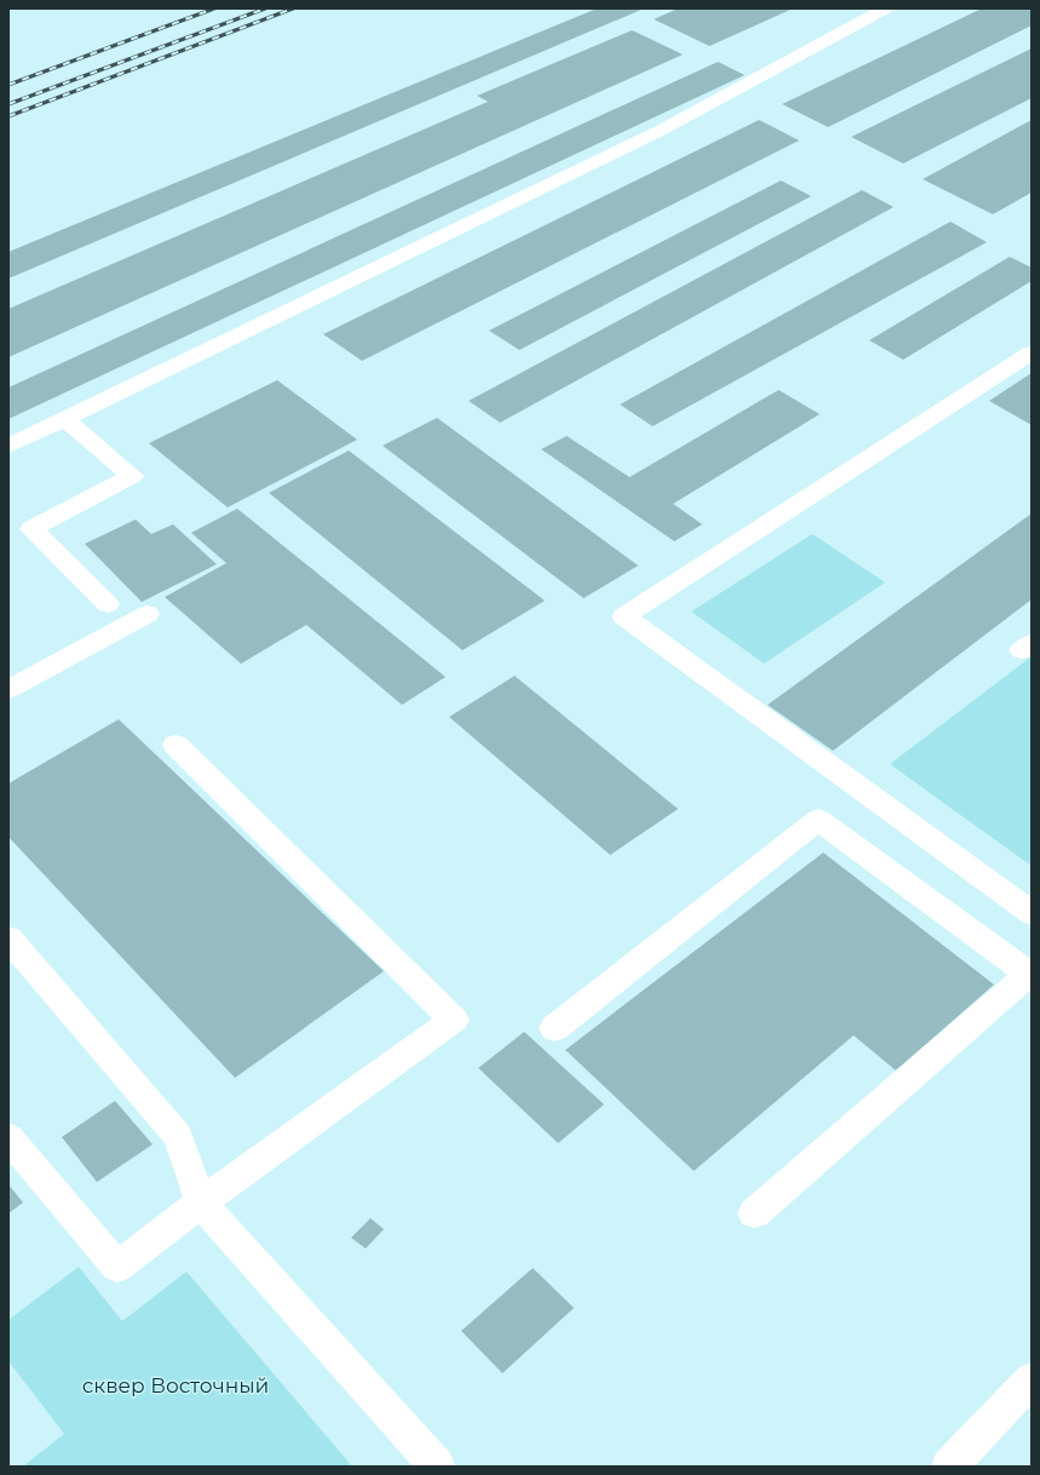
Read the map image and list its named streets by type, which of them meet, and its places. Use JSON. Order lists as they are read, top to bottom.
{
  "parks": ["сквер Восточный"]
}
